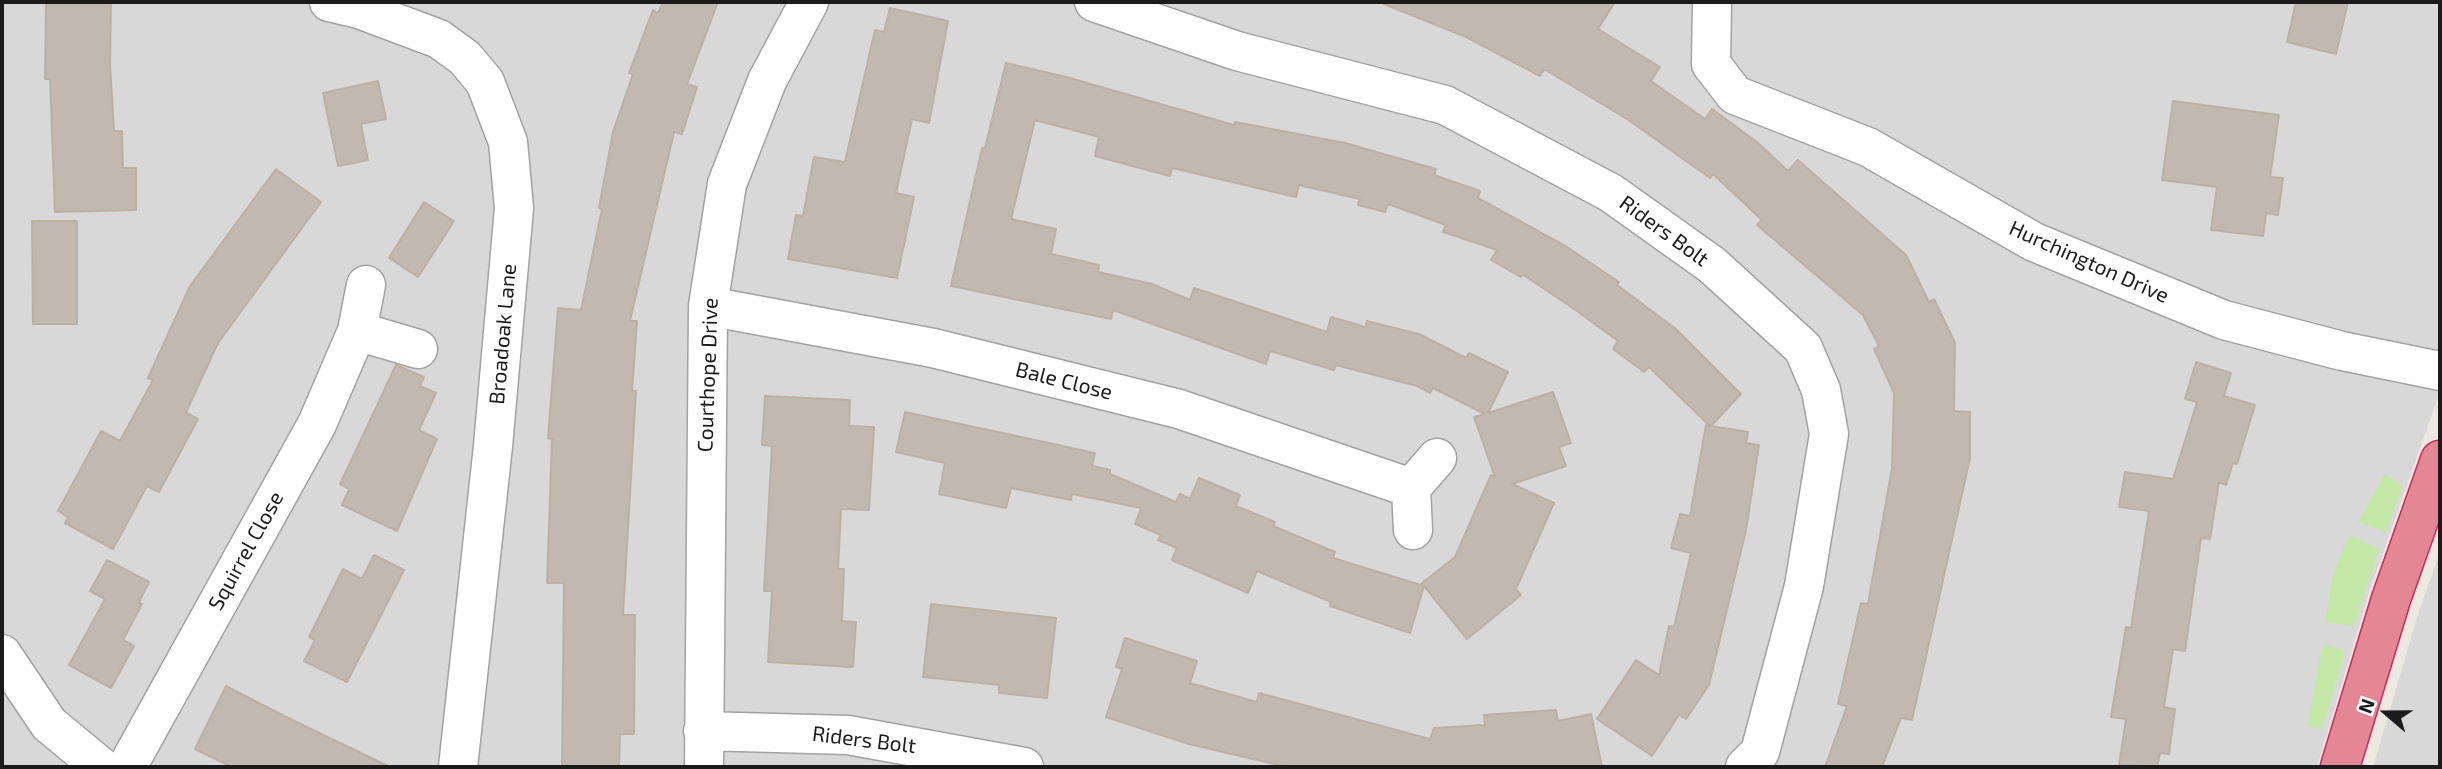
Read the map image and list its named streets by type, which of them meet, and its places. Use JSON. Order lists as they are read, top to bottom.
{
  "streets": {
    "street": [
      "Riders Bolt",
      "Hurchington Drive",
      "Broadoak Lane",
      "Courthope Drive",
      "Bale Close",
      "Squirrel Close"
    ]
  },
  "crossings": [
    ["Riders Bolt", "Courthope Drive"],
    ["Courthope Drive", "Bale Close"]
  ],
  "north": "left"
}
